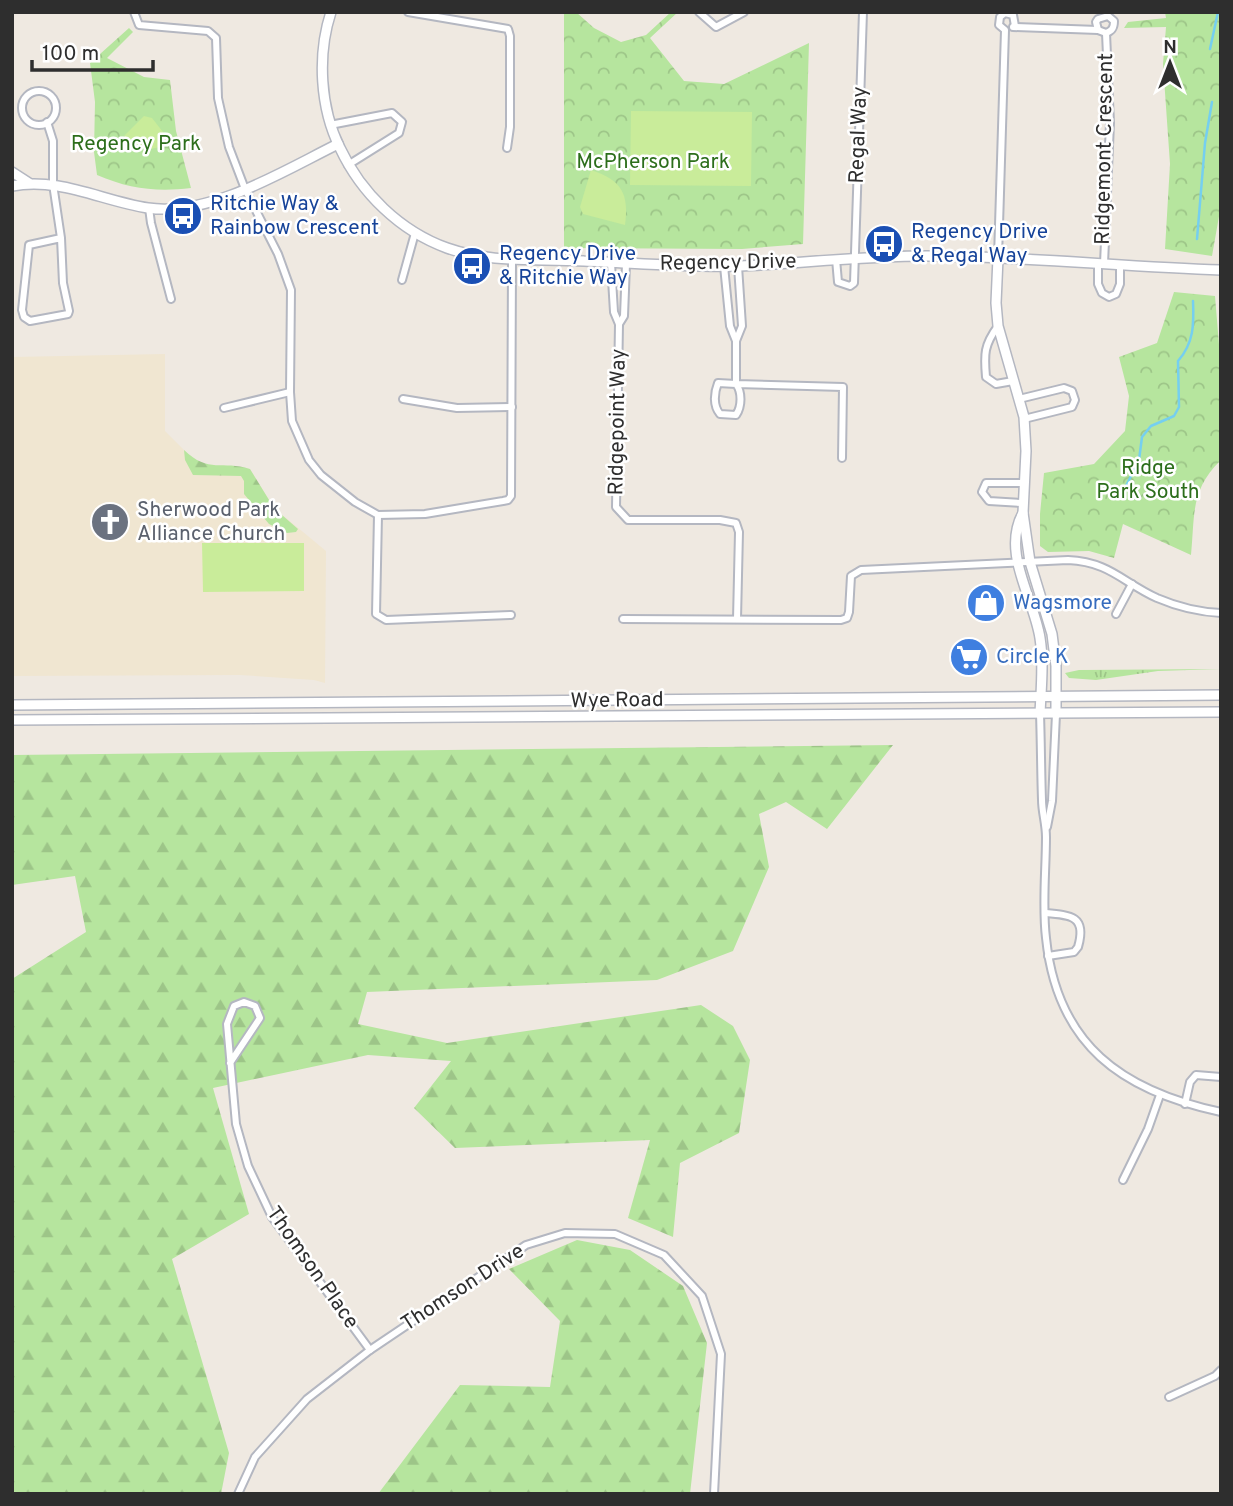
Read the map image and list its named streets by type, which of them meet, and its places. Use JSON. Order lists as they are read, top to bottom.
{
  "streets": {
    "main road": ["Regency Drive", "Wye Road"],
    "street": [
      "Regal Way",
      "Ridgemont Crescent",
      "Ridgepoint Way",
      "Thomson Place",
      "Thomson Drive"
    ]
  },
  "crossings": [
    ["Regal Way", "Regency Drive"],
    ["Ridgemont Crescent", "Regency Drive"],
    ["Regency Drive", "Ridgepoint Way"],
    ["Thomson Place", "Thomson Drive"]
  ],
  "parks": ["Regency Park", "McPherson Park", "Ridge Park South"],
  "places": {
    "bus stop": ["Ritchie Way & Rainbow Crescent", "Regency Drive & Regal Way", "Regency Drive & Ritchie Way"],
    "church": ["Sherwood Park Alliance Church"],
    "shop": ["Wagsmore"],
    "supermarket": ["Circle K"]
  },
  "scale_bar": "100 m",
  "north": "top"
}
